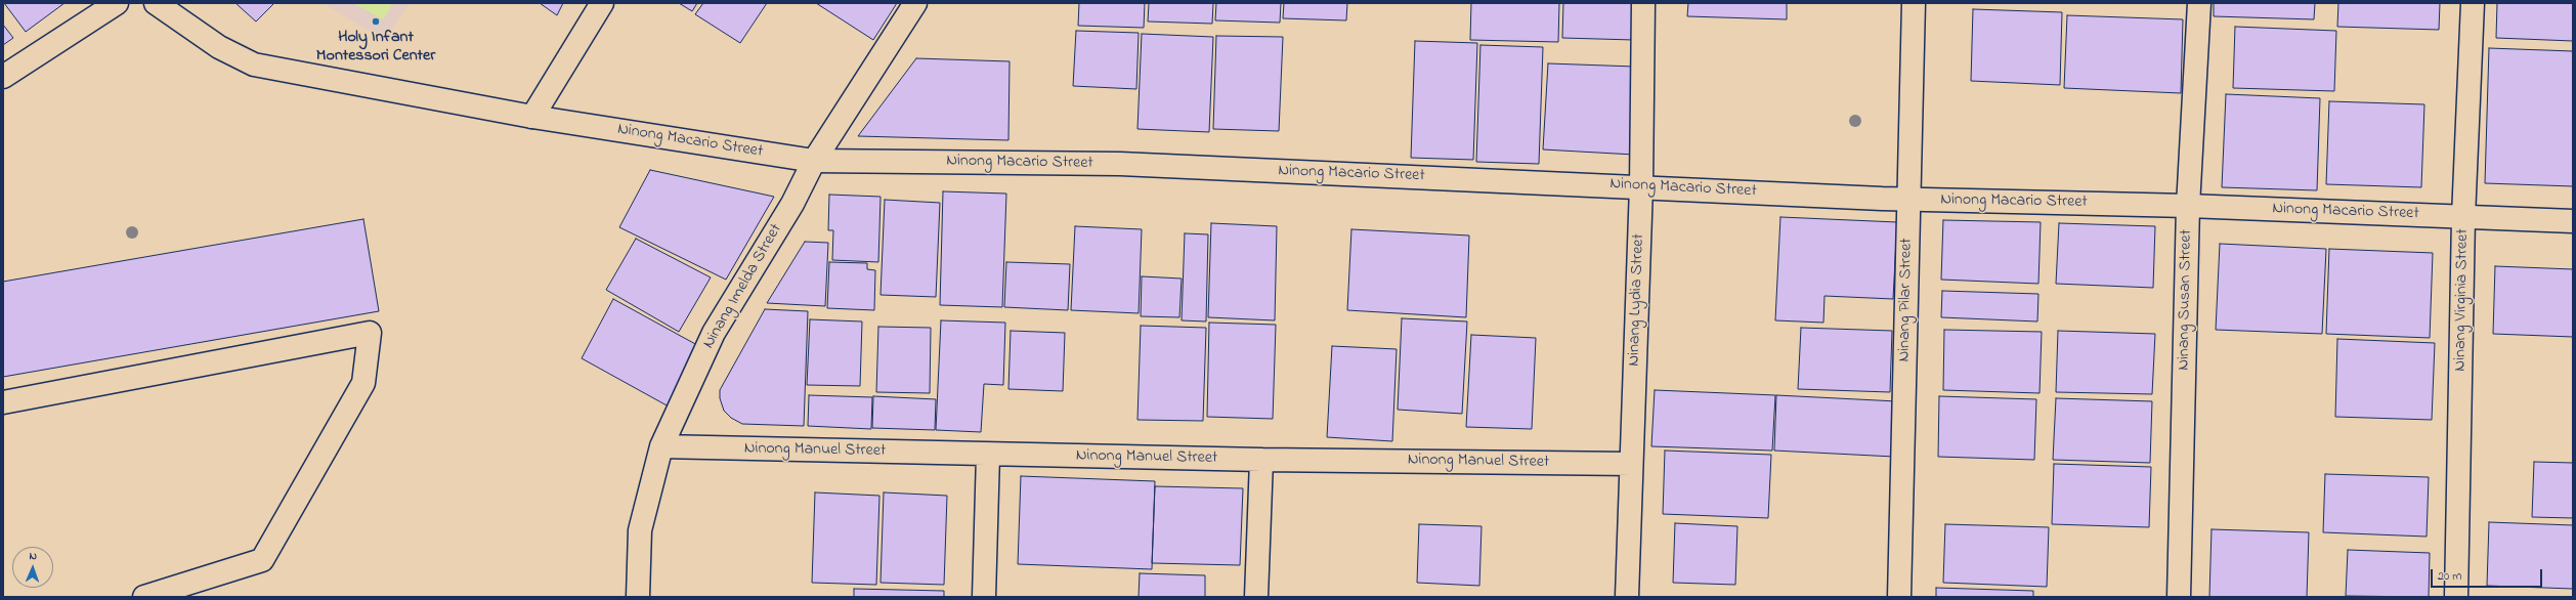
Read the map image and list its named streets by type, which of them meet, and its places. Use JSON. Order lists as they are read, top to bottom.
{
  "streets": {
    "street": [
      "Ninong Macario Street",
      "Ninang Imelda Street",
      "Ninang Lydia Street",
      "Ninang Pilar Street",
      "Ninang Susan Street",
      "Ninang Virginia Street",
      "Ninong Manuel Street"
    ]
  },
  "crossings": [
    ["Ninong Macario Street", "Ninang Imelda Street"],
    ["Ninong Macario Street", "Ninang Lydia Street"],
    ["Ninong Macario Street", "Ninang Pilar Street"],
    ["Ninong Macario Street", "Ninang Susan Street"],
    ["Ninong Macario Street", "Ninang Virginia Street"],
    ["Ninang Imelda Street", "Ninong Manuel Street"],
    ["Ninang Lydia Street", "Ninong Manuel Street"]
  ],
  "places": ["Holy Infant Montessori Center"],
  "scale_bar": "20 m",
  "north": "top"
}
